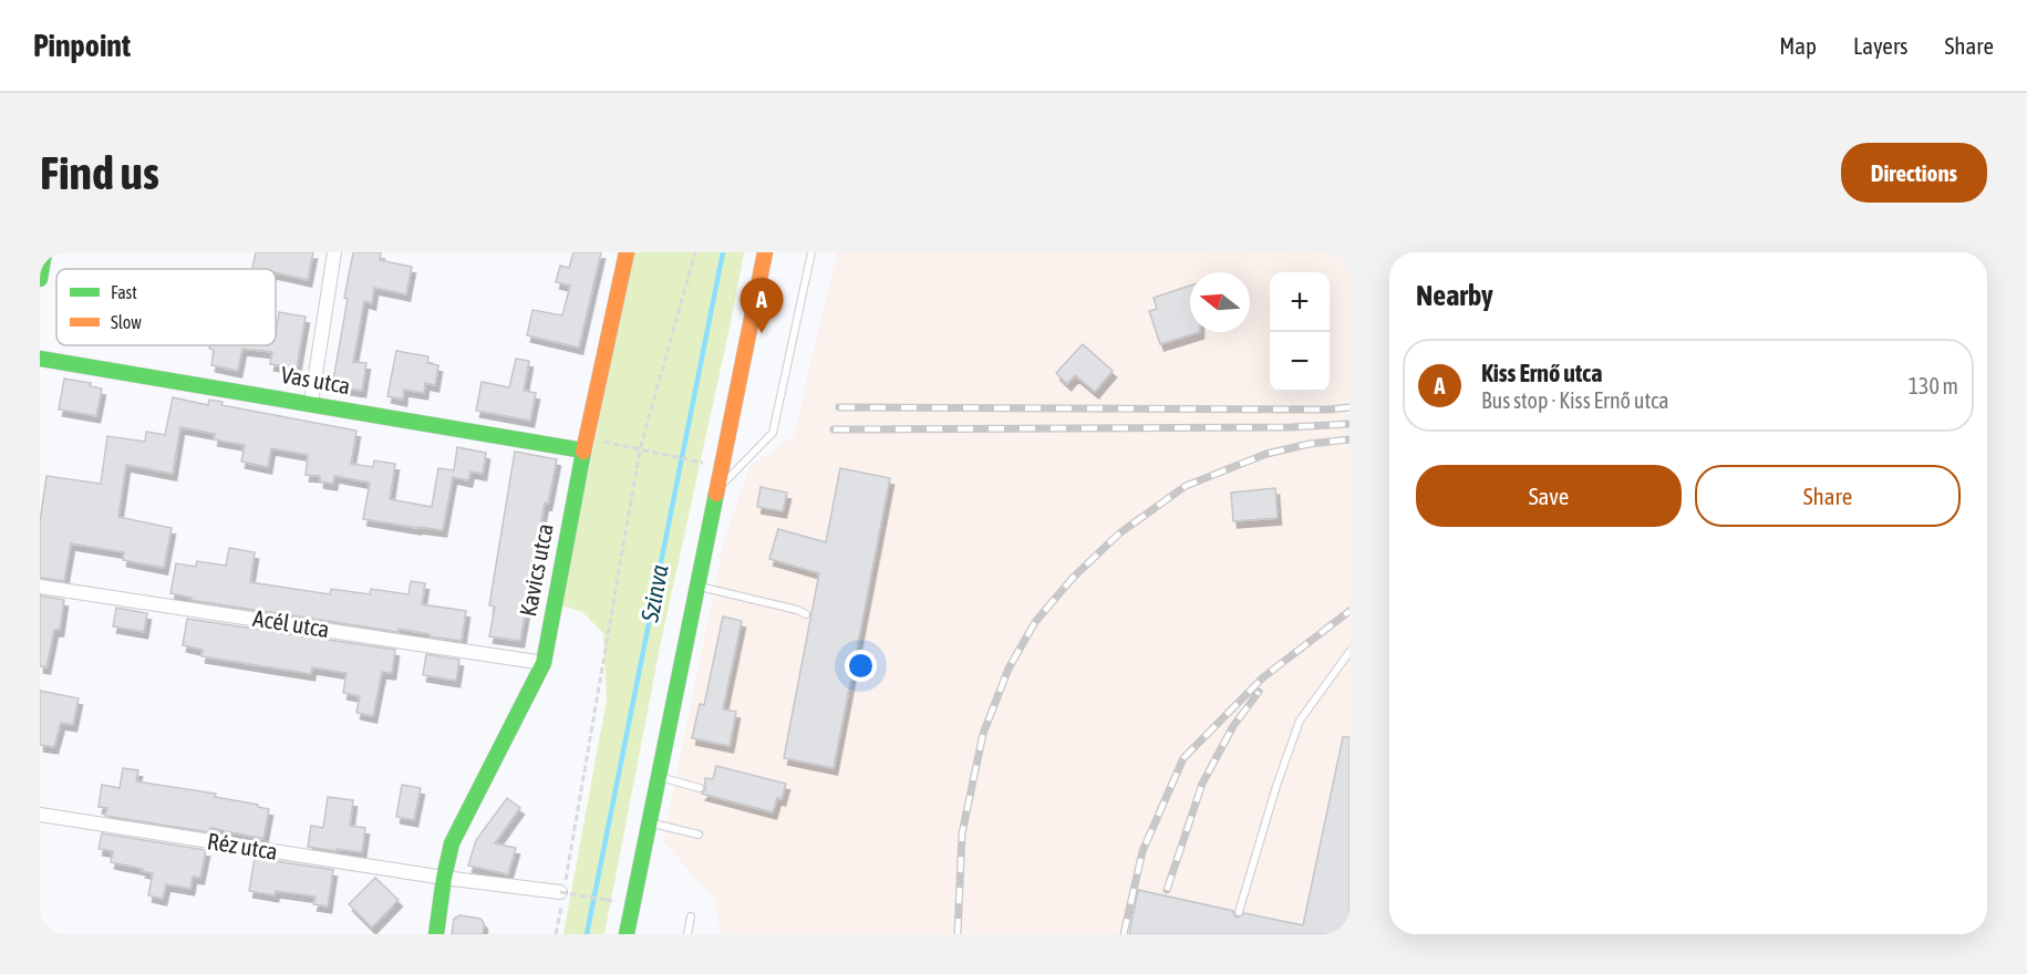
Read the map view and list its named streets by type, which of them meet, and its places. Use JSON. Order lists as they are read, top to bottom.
{
  "streets": {
    "street": [
      "Vas utca",
      "Kavics utca",
      "Acél utca",
      "Réz utca"
    ]
  },
  "crossings": [
    ["Vas utca", "Kavics utca"],
    ["Kavics utca", "Acél utca"],
    ["Kavics utca", "Réz utca"]
  ],
  "water": ["Szinva"],
  "legend": ["Fast", "Slow"],
  "north": "left",
  "page": {
    "header": "Pinpoint",
    "nav": ["Map", "Layers", "Share"],
    "buttons": [
      "Directions",
      ["Save", "Share"]
    ],
    "title": "Find us",
    "heading": "Nearby",
    "map_buttons": ["+", "−"],
    "pins": "A",
    "list": [
      {
        "mark": "A",
        "name": "Kiss Ernő utca",
        "note": "Bus stop · Kiss Ernő utca",
        "value": "130 m"
      }
    ]
  }
}
